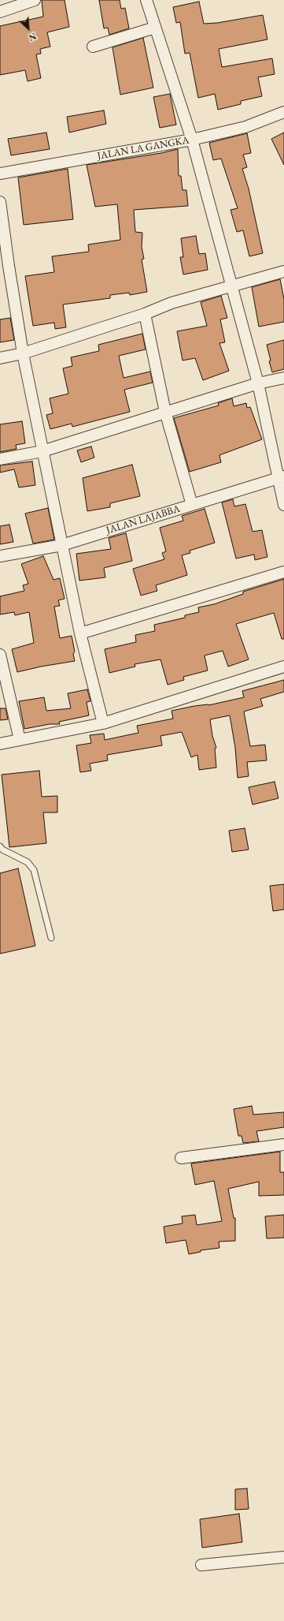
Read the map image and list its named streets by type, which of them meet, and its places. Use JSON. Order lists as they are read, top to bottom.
{
  "streets": {
    "street": ["JALAN LA GANGKA", "JALAN LAJABBA"]
  },
  "north": "bottom right"
}
